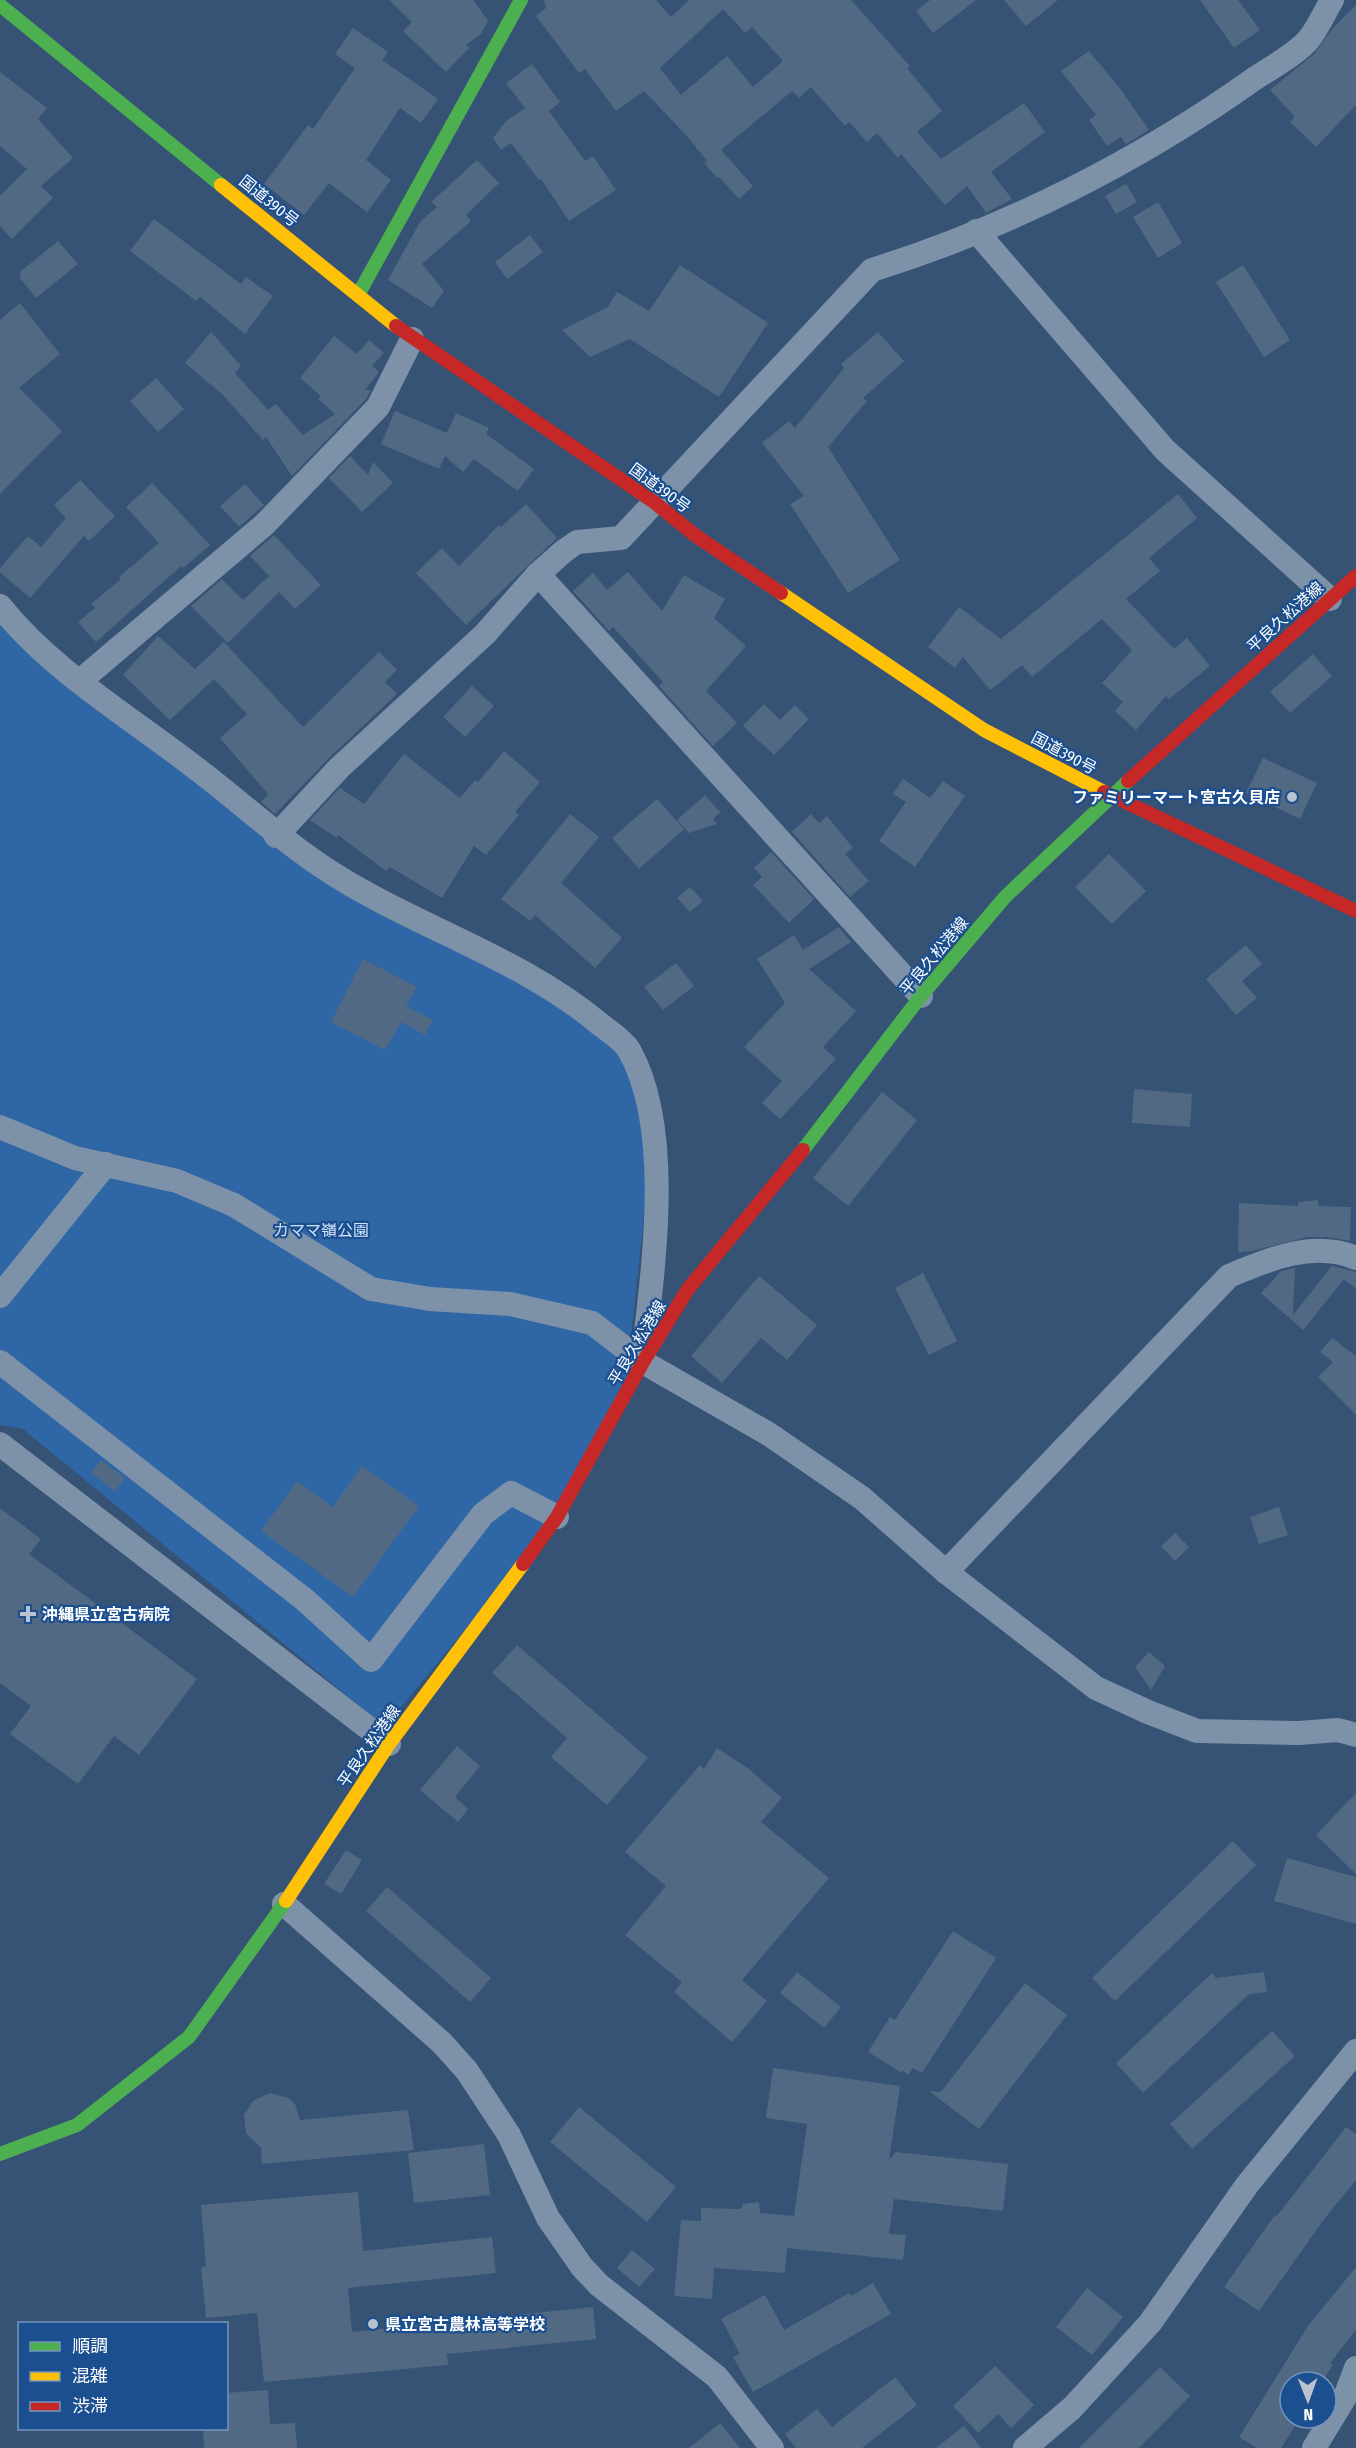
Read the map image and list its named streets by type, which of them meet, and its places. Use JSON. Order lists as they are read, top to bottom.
{
  "streets": {
    "main road": ["国道390号", "平良久松港線"]
  },
  "crossings": [
    ["国道390号", "平良久松港線"]
  ],
  "parks": ["カママ嶺公園"],
  "places": {
    "other": ["ファミリーマート宮古久貝店", "県立宮古農林高等学校"],
    "health": ["沖縄県立宮古病院"]
  },
  "legend": ["順調", "混雑", "渋滞"],
  "north": "bottom"
}
